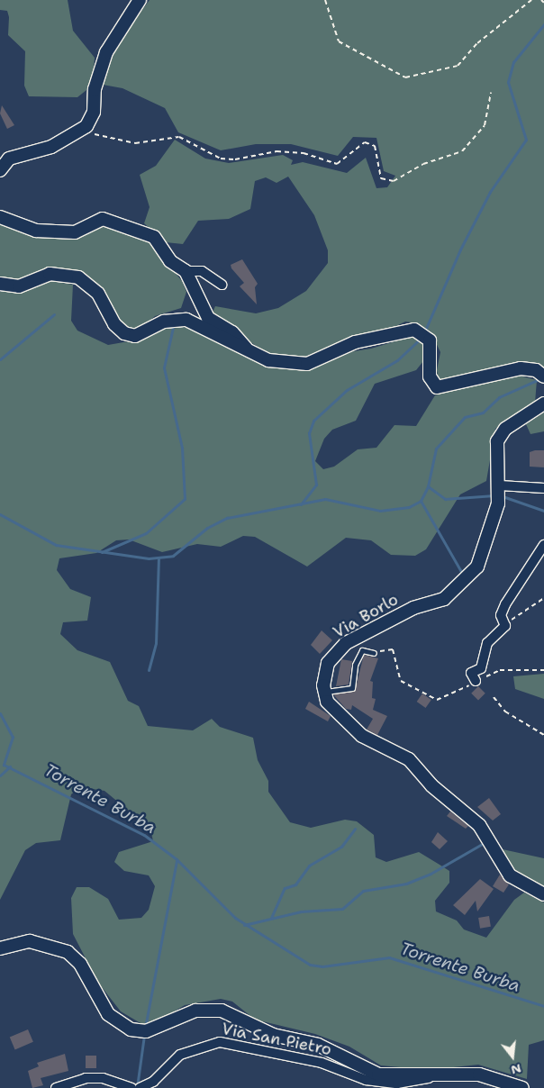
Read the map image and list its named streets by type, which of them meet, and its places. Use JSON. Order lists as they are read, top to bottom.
{
  "streets": {
    "main road": ["Via Borlo", "Via San Pietro"]
  },
  "water": ["Torrente Burba"],
  "north": "bottom"
}
